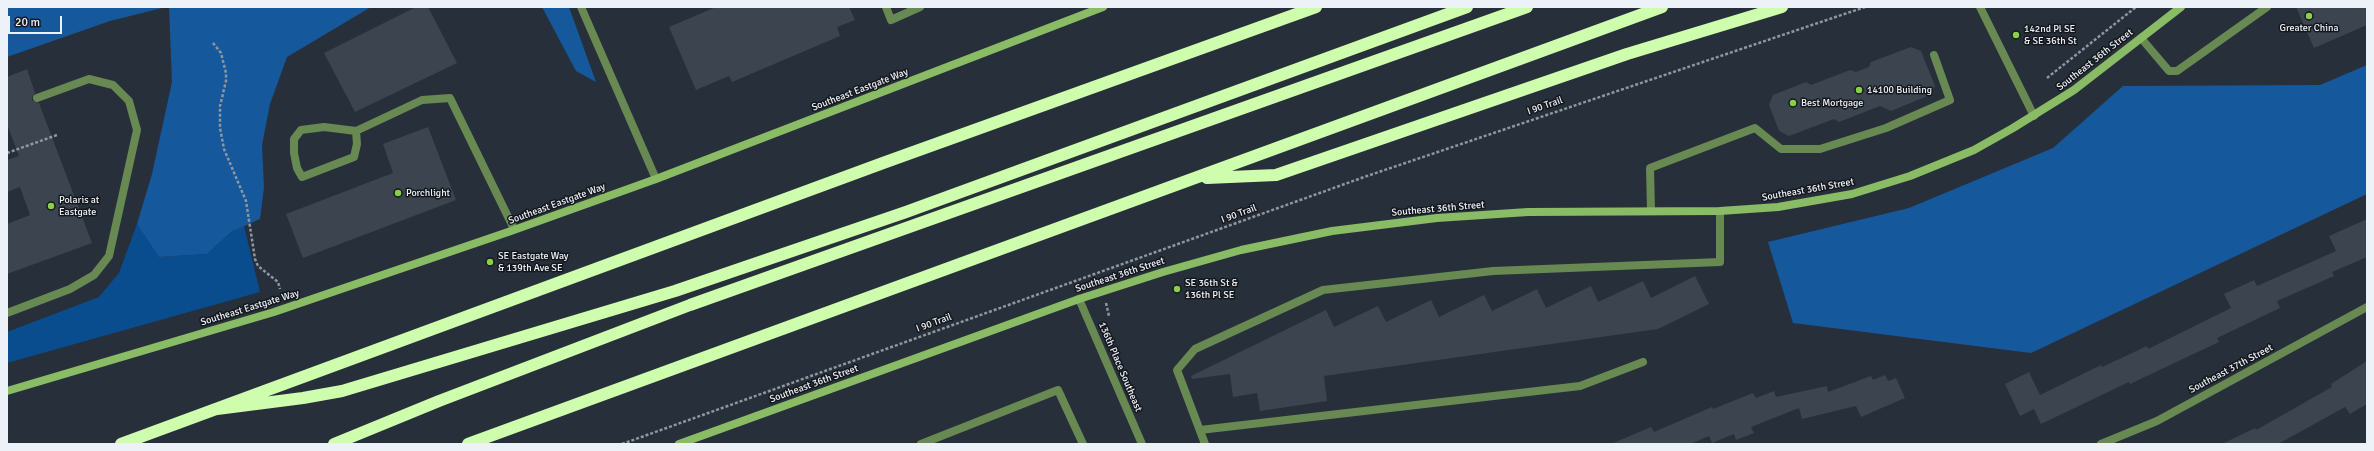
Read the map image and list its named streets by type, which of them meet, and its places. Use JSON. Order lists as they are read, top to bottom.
{
  "streets": {
    "main road": ["Southeast 36th Street", "Southeast Eastgate Way"],
    "street": ["136th Place Southeast", "Southeast 37th Street"],
    "path": ["I 90 Trail"]
  },
  "crossings": [
    ["Southeast 36th Street", "136th Place Southeast"]
  ],
  "places": [
    "Greater China",
    "142nd Pl SE & SE 36th St",
    "14100 Building",
    "Best Mortgage",
    "Porchlight",
    "Polaris at Eastgate",
    "SE Eastgate Way & 139th Ave SE",
    "SE 36th St & 136th Pl SE"
  ],
  "scale_bar": "20 m"
}
